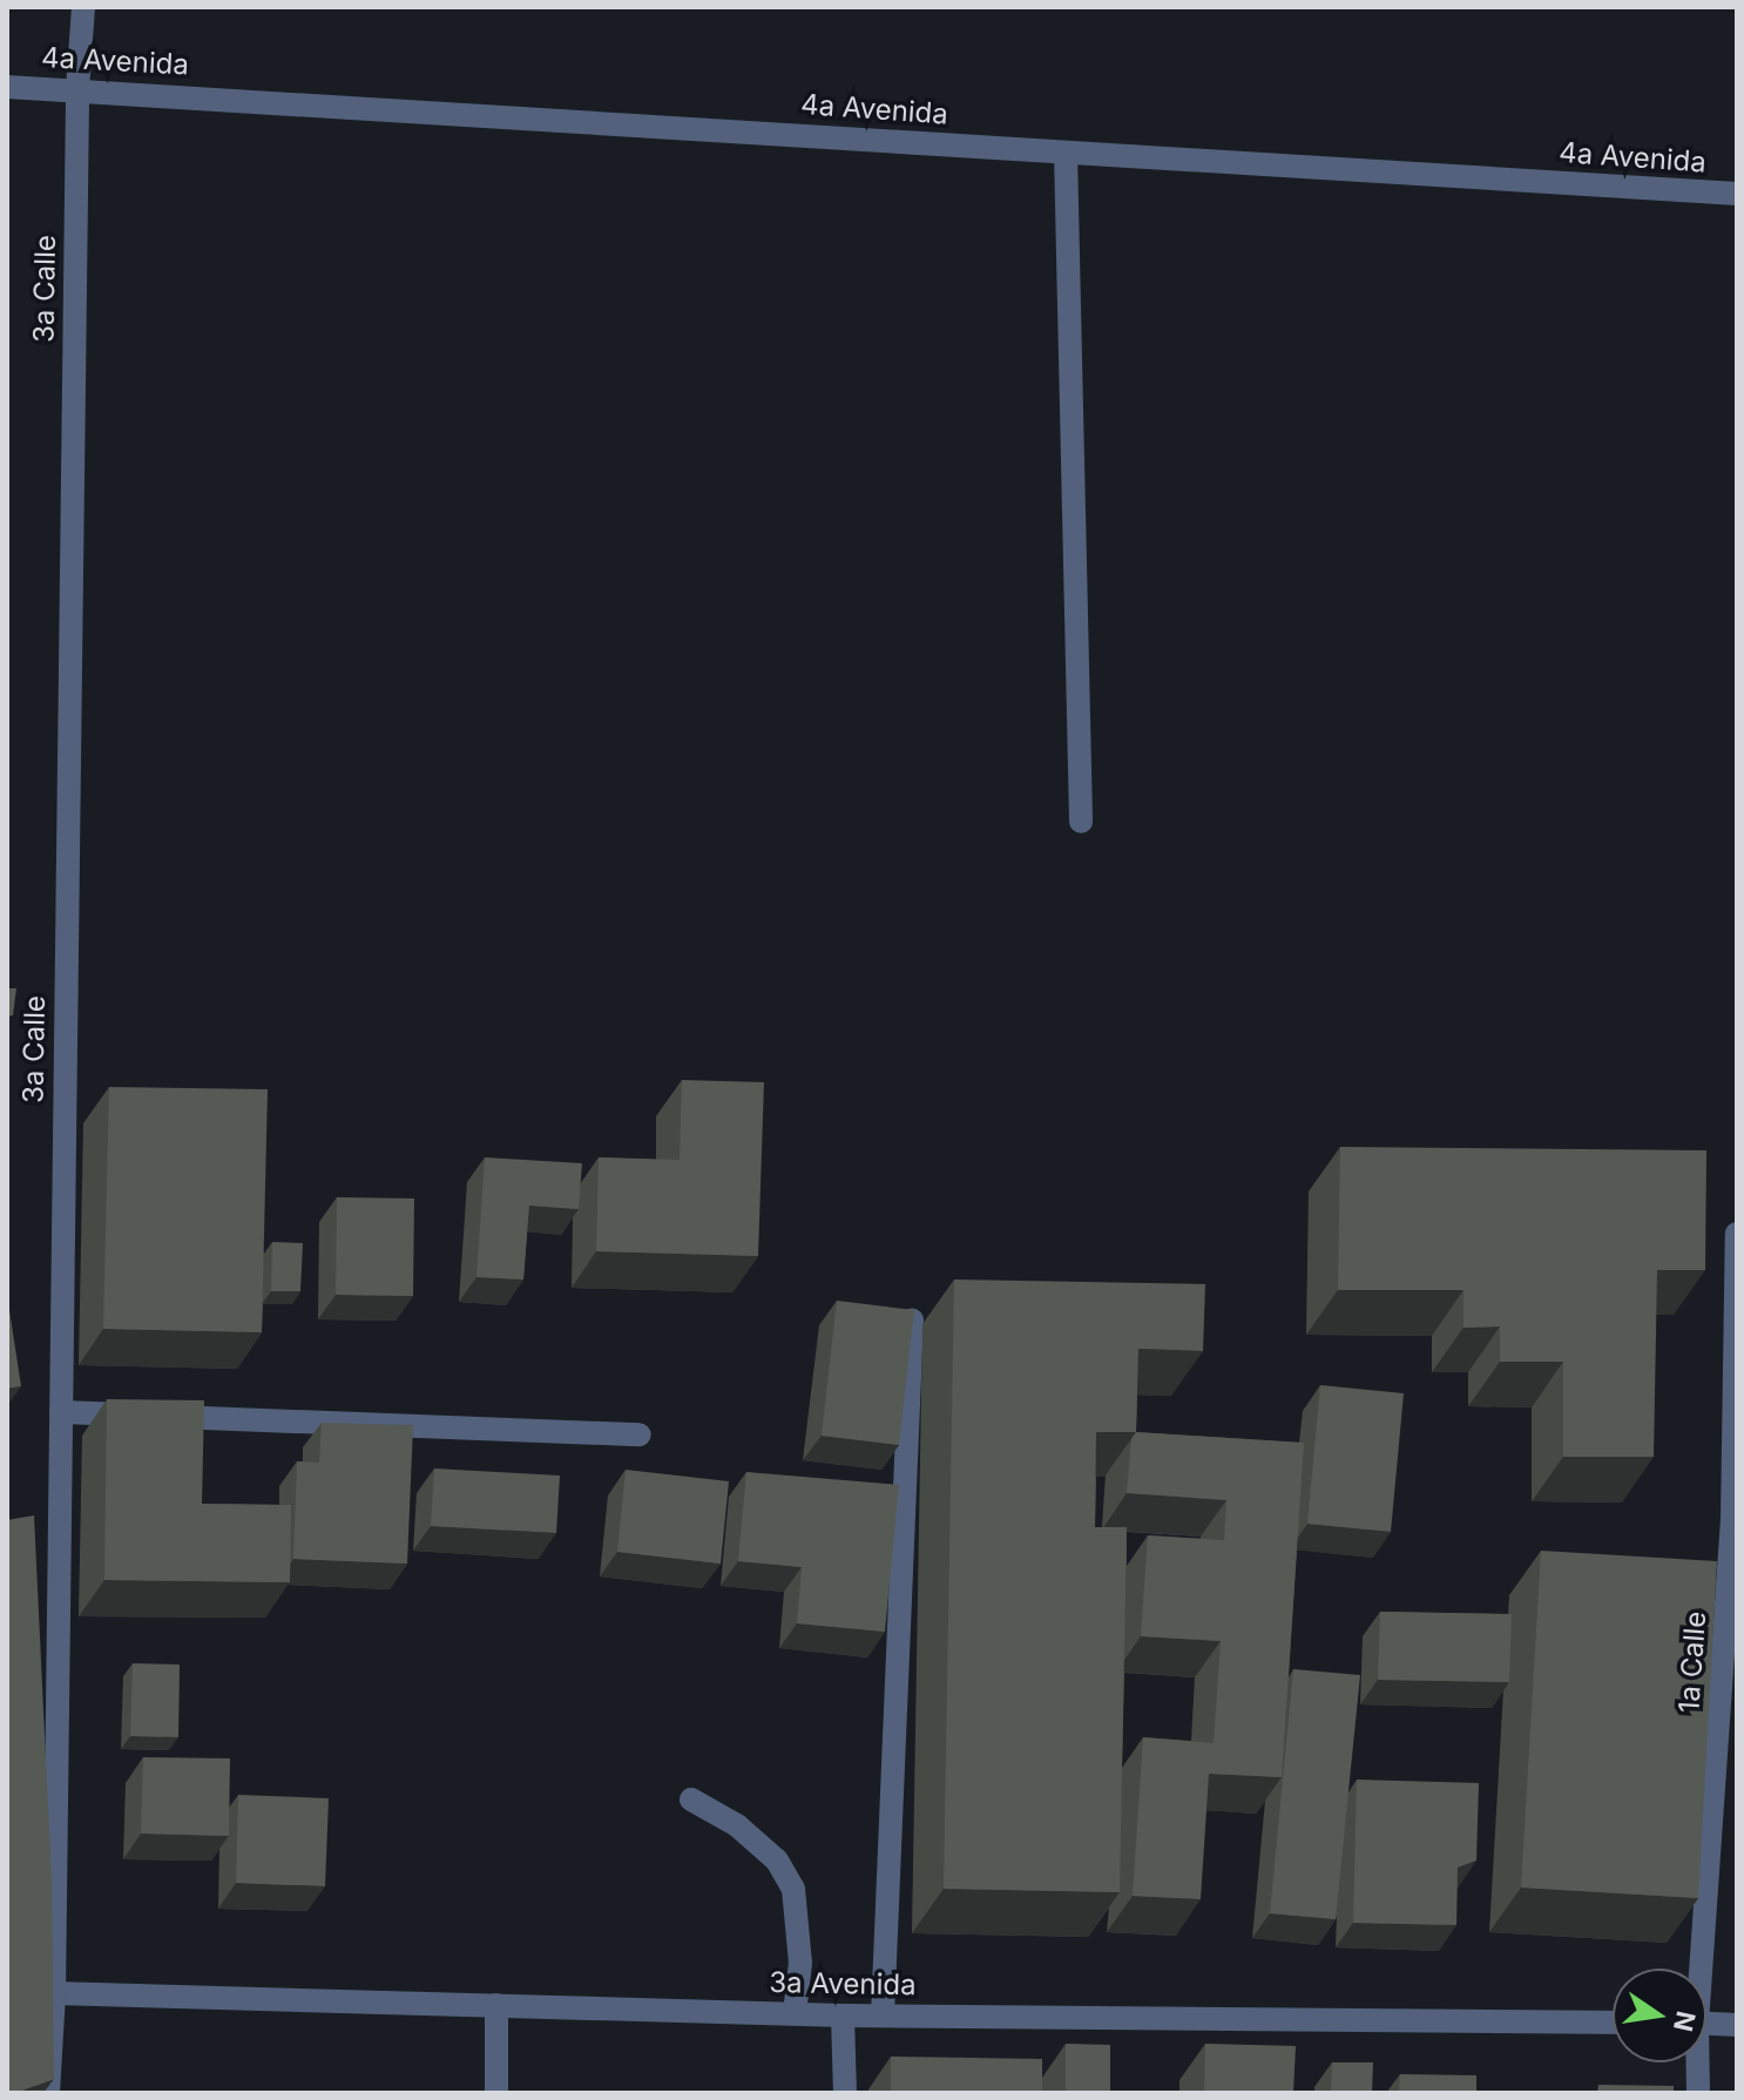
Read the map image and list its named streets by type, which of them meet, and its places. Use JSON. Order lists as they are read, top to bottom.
{
  "streets": {
    "street": [
      "4a Avenida",
      "3a Calle",
      "1a Calle",
      "3a Avenida"
    ]
  },
  "crossings": [
    ["4a Avenida", "3a Calle"],
    ["3a Calle", "3a Avenida"]
  ],
  "north": "right"
}
